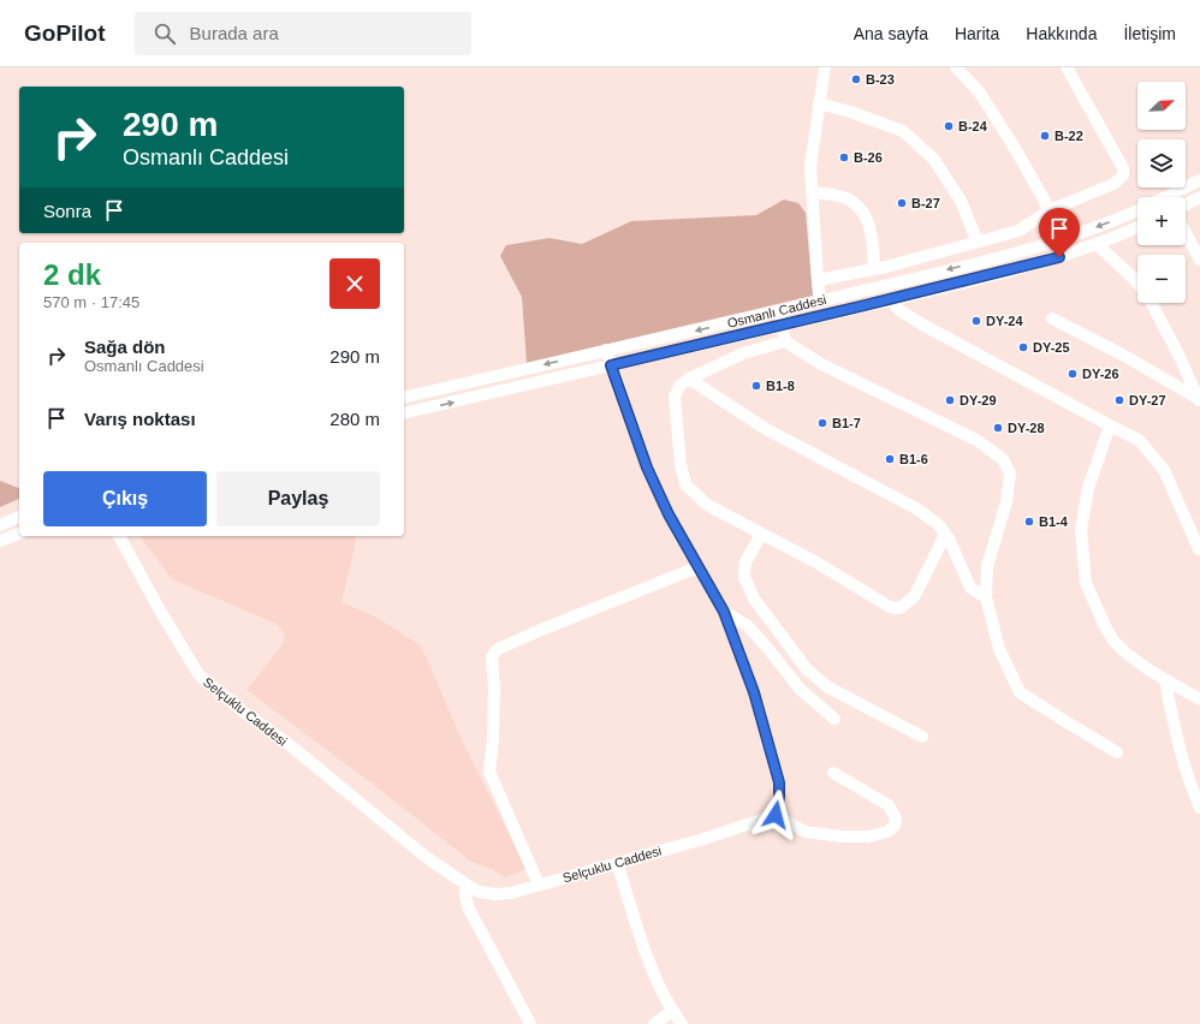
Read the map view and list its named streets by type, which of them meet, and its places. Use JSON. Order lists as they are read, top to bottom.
{
  "streets": {
    "street": ["Osmanlı Caddesi", "Selçuklu Caddesi"]
  },
  "places": [
    "B-23",
    "B-24",
    "B-22",
    "B-26",
    "B-27",
    "DY-24",
    "DY-25",
    "DY-26",
    "B1-8",
    "DY-29",
    "DY-27",
    "B1-7",
    "DY-28",
    "B1-6",
    "B1-4"
  ],
  "north": "top right",
  "page": {
    "header": "GoPilot",
    "search": "Burada ara",
    "nav": [
      "Ana sayfa",
      "Harita",
      "Hakkında",
      "İletişim"
    ],
    "map_buttons": ["+", "−"],
    "turn": ["290 m", "Osmanlı Caddesi"],
    "then": "Sonra",
    "heading": ["2 dk", "570 m · 17:45"],
    "list": [
      {
        "name": "Sağa dön",
        "note": "Osmanlı Caddesi",
        "value": "290 m"
      },
      {
        "name": "Varış noktası",
        "value": "280 m"
      }
    ],
    "buttons": ["Çıkış", "Paylaş"]
  }
}
